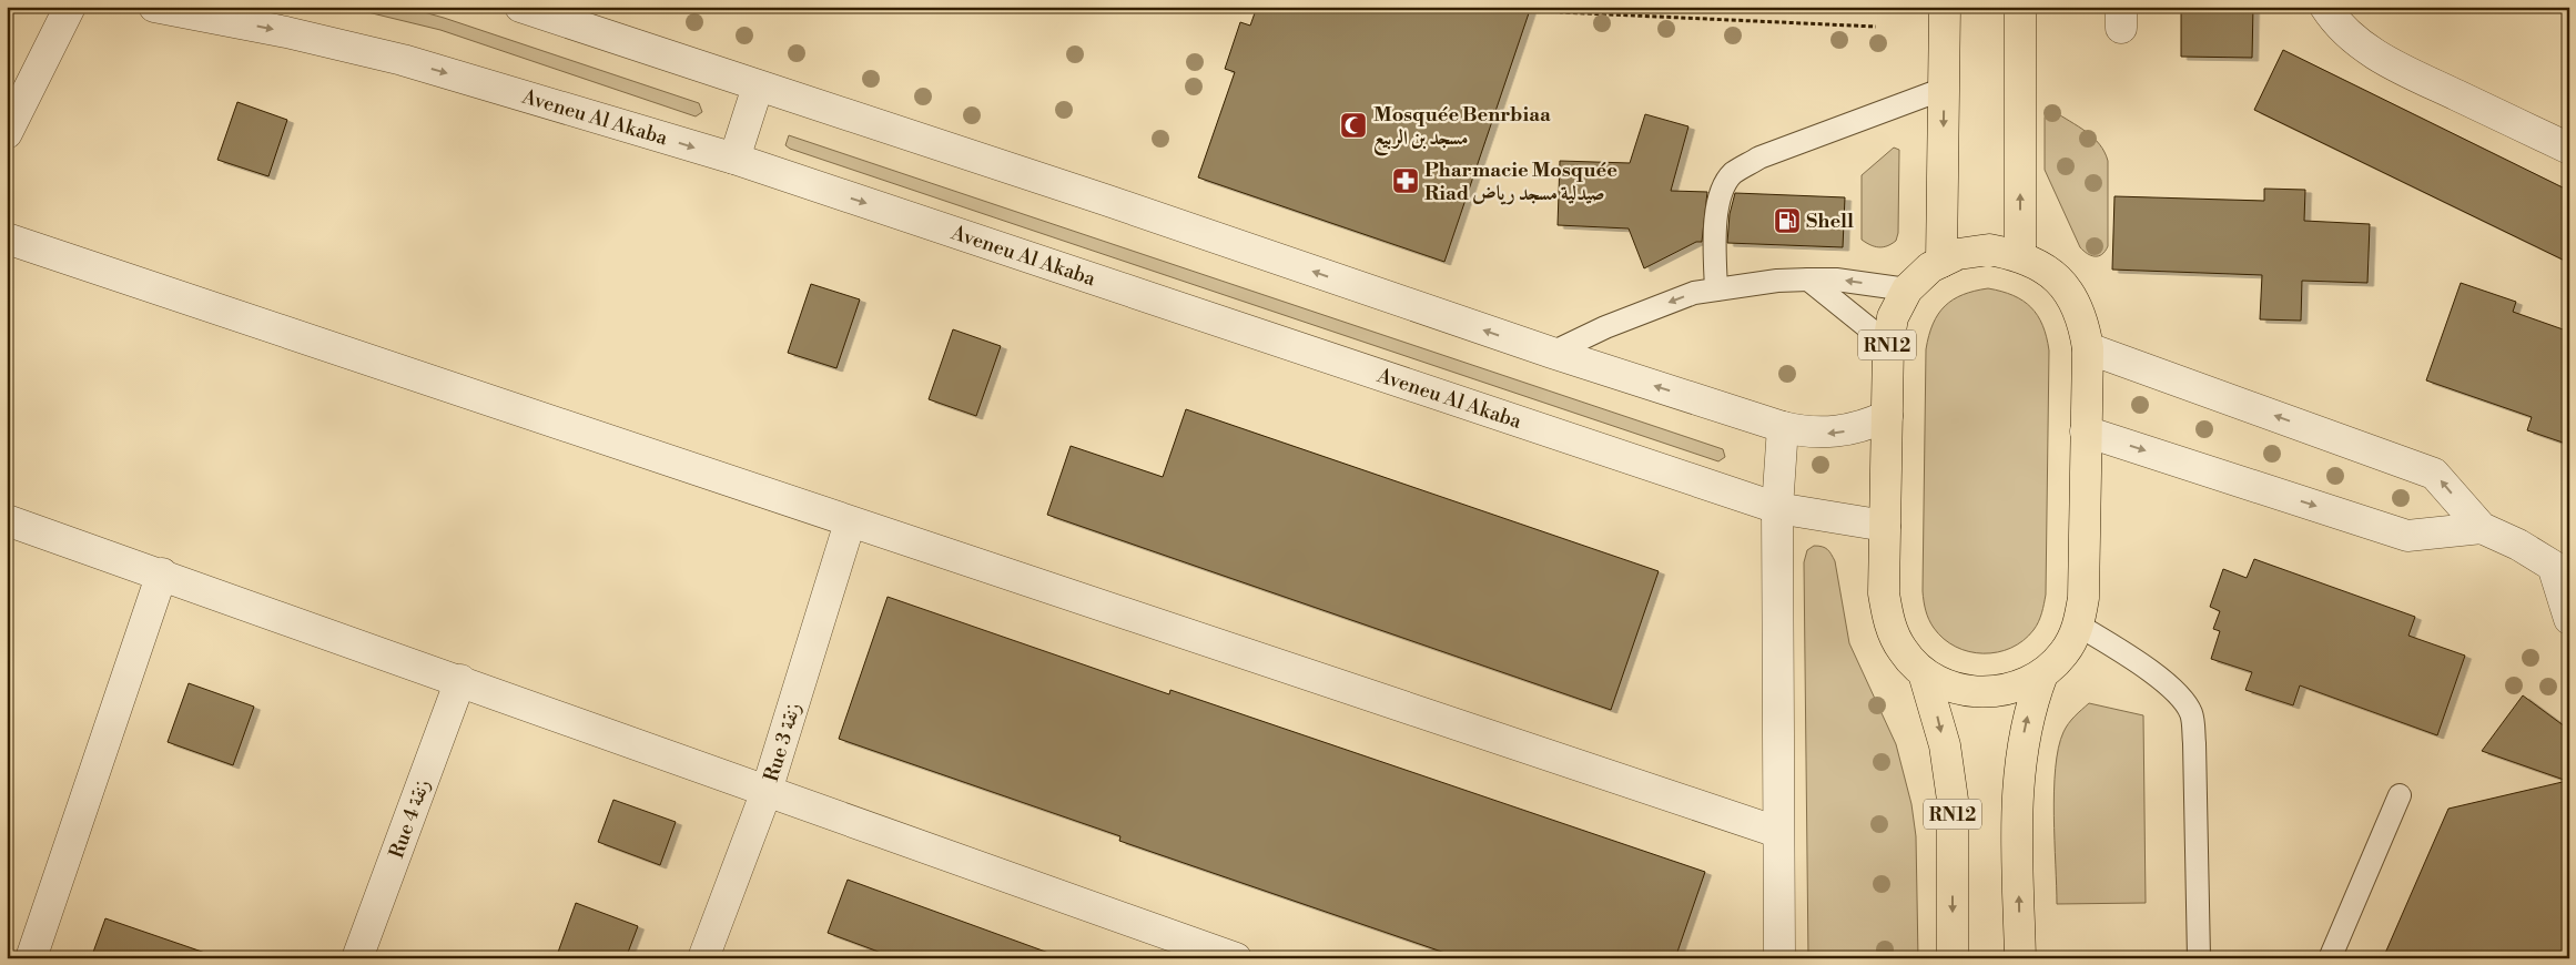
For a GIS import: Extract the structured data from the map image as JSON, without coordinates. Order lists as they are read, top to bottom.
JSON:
{
  "streets": {
    "main road": ["RN12"],
    "street": ["Aveneu Al Akaba", "Rue 3 زنقة", "Rue 4 زنقة"]
  },
  "crossings": [
    ["Aveneu Al Akaba", "RN12"]
  ],
  "places": {
    "mosque": ["Mosquée Benrbiaa مسجد بن الربيع"],
    "pharmacy": ["Pharmacie Mosquée Riad صيدلية مسجد رياض"],
    "fuel station": ["Shell"]
  }
}
